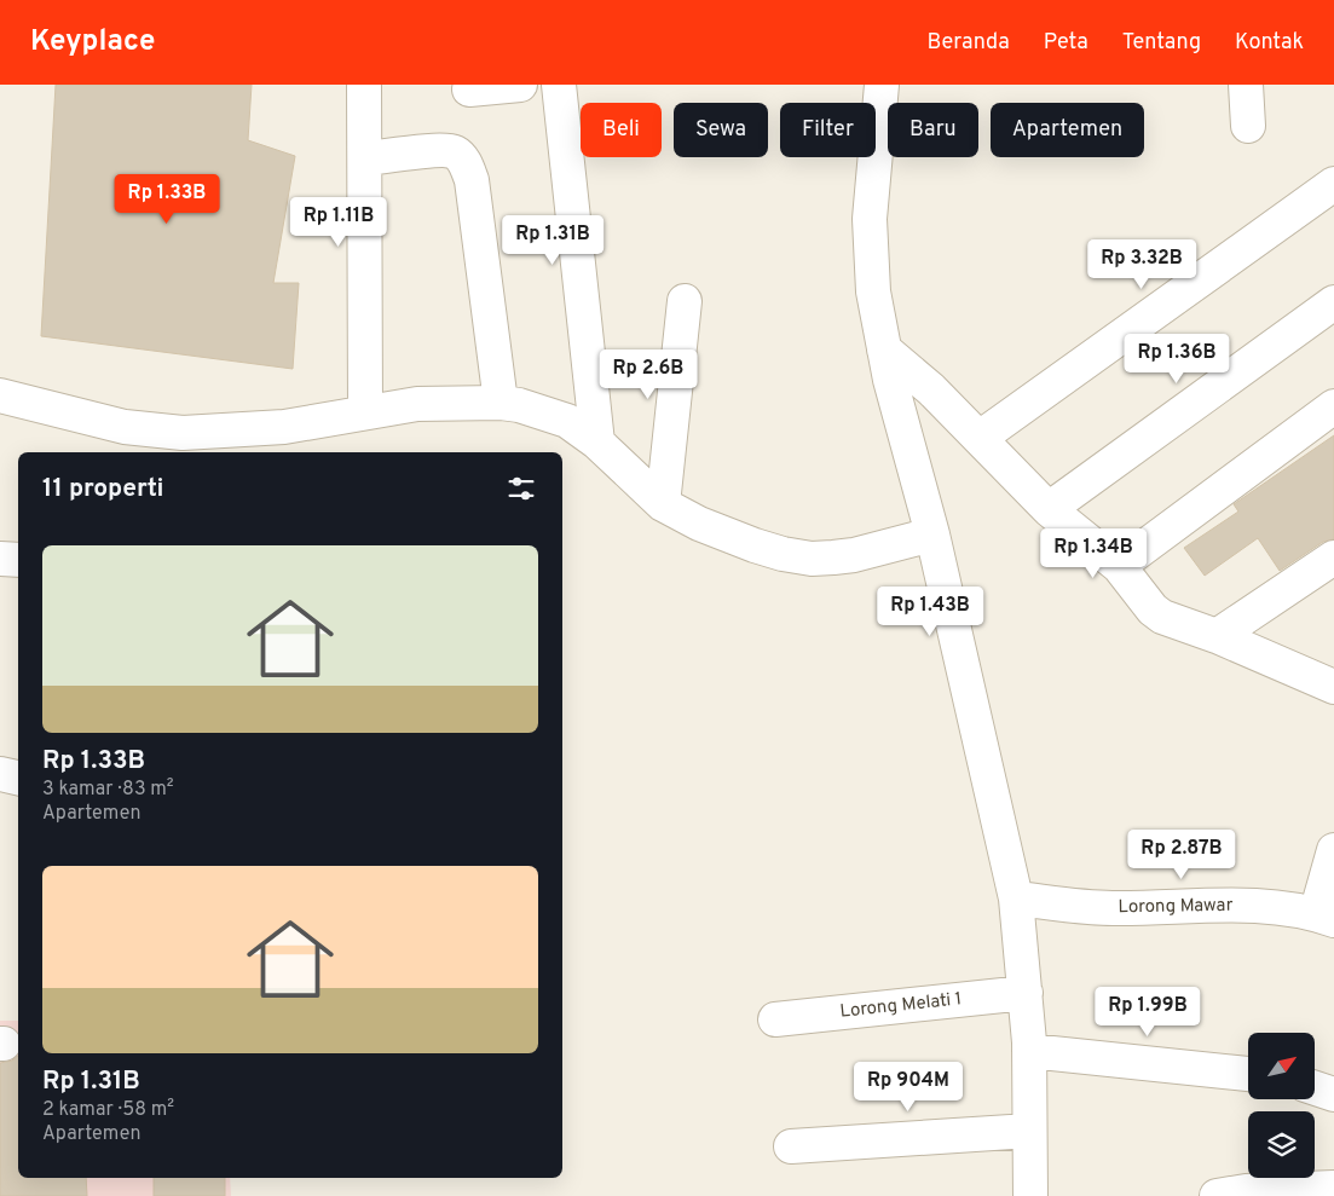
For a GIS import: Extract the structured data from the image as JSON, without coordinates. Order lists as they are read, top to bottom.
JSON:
{
  "streets": {
    "street": ["Lorong Mawar", "Lorong Melati 1"]
  },
  "north": "top right",
  "page": {
    "header": "Keyplace",
    "nav": [
      "Beranda",
      "Peta",
      "Tentang",
      "Kontak"
    ],
    "chip": [
      "Beli",
      "Sewa",
      "Filter",
      "Baru",
      "Apartemen"
    ],
    "price": [
      "Rp 1.33B",
      "Rp 1.11B",
      "Rp 1.31B",
      "Rp 3.32B",
      "Rp 1.36B",
      "Rp 2.6B",
      "Rp 1.34B",
      "Rp 1.43B",
      "Rp 2.87B",
      "Rp 1.99B",
      "Rp 904M"
    ],
    "heading": "11 properti",
    "list": [
      {
        "name": "Rp 1.33B",
        "note": "3 kamar · 83 m² · Apartemen"
      },
      {
        "name": "Rp 1.31B",
        "note": "2 kamar · 58 m² · Apartemen"
      }
    ]
  }
}
